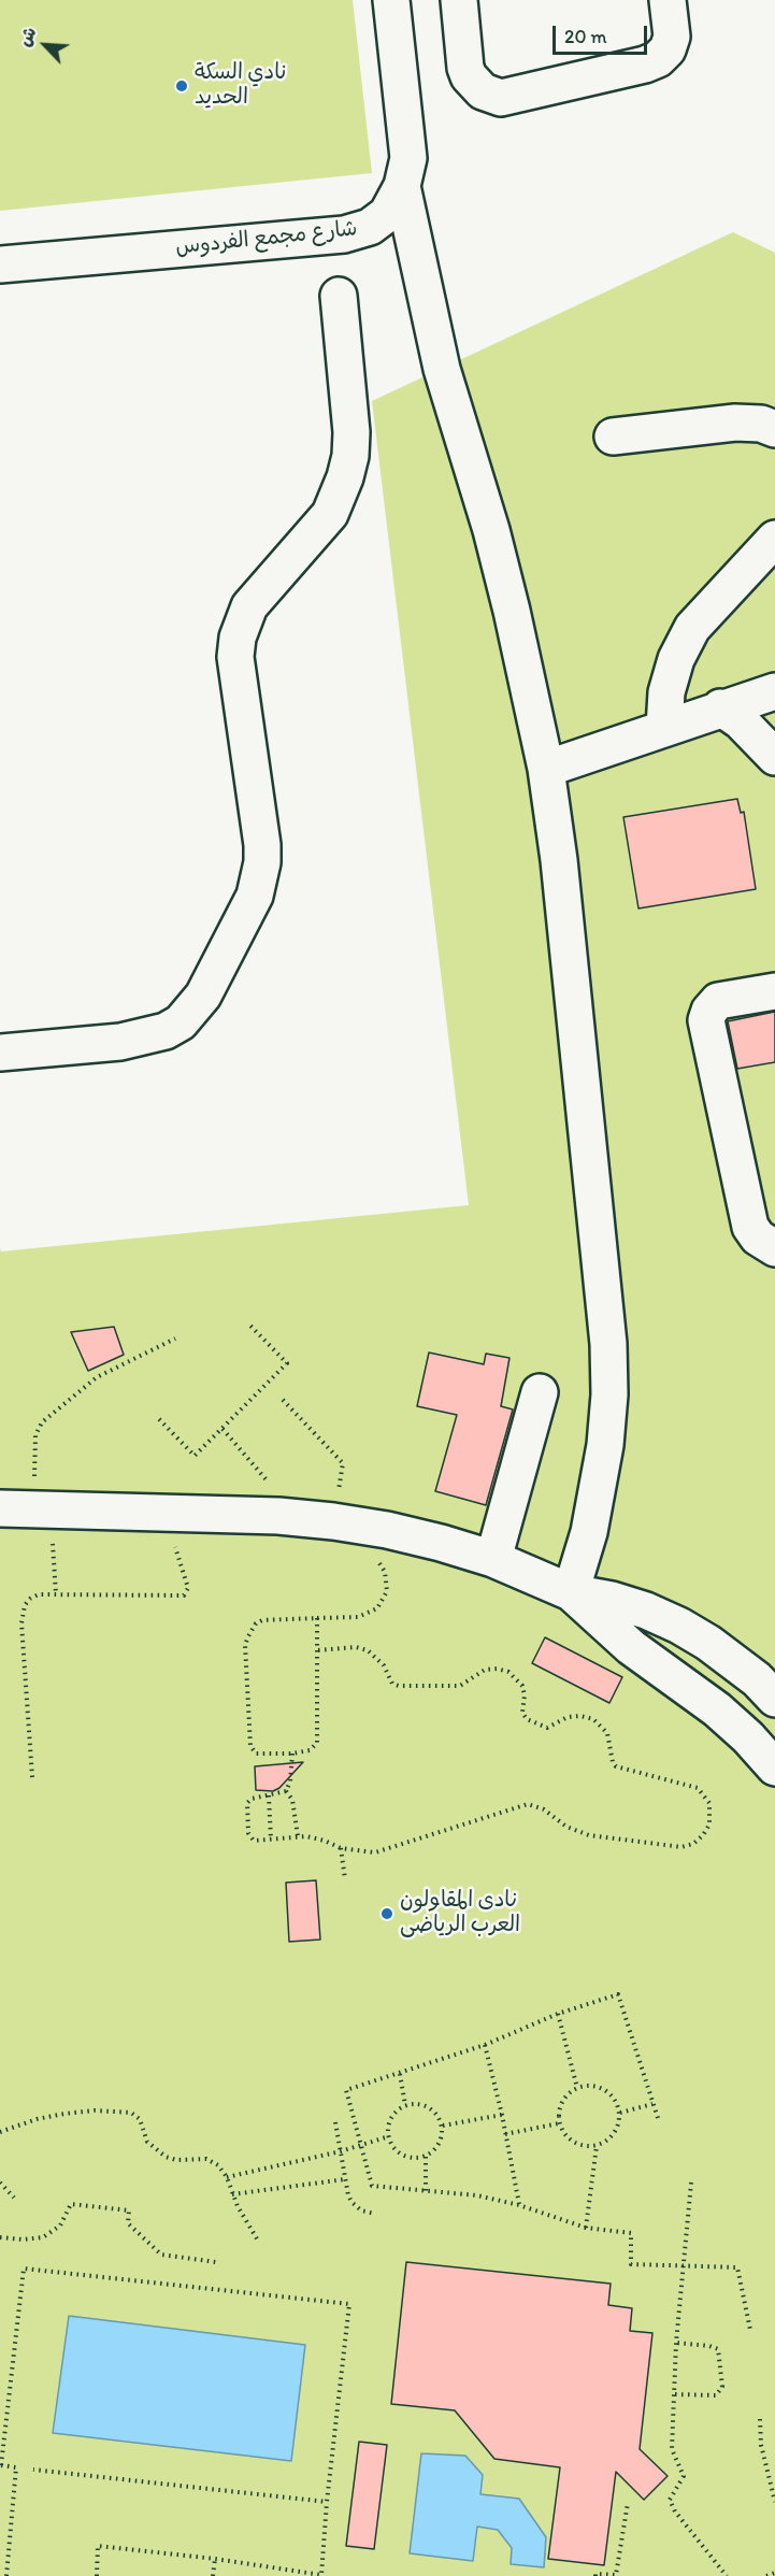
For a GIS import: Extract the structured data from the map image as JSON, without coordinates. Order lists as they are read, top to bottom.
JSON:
{
  "streets": {
    "street": ["شارع مجمع الفردوس"]
  },
  "places": ["نادي السكة الحديد", "نادى المقاولون العرب الرياضى"],
  "scale_bar": "20 m",
  "north": "top left"
}
